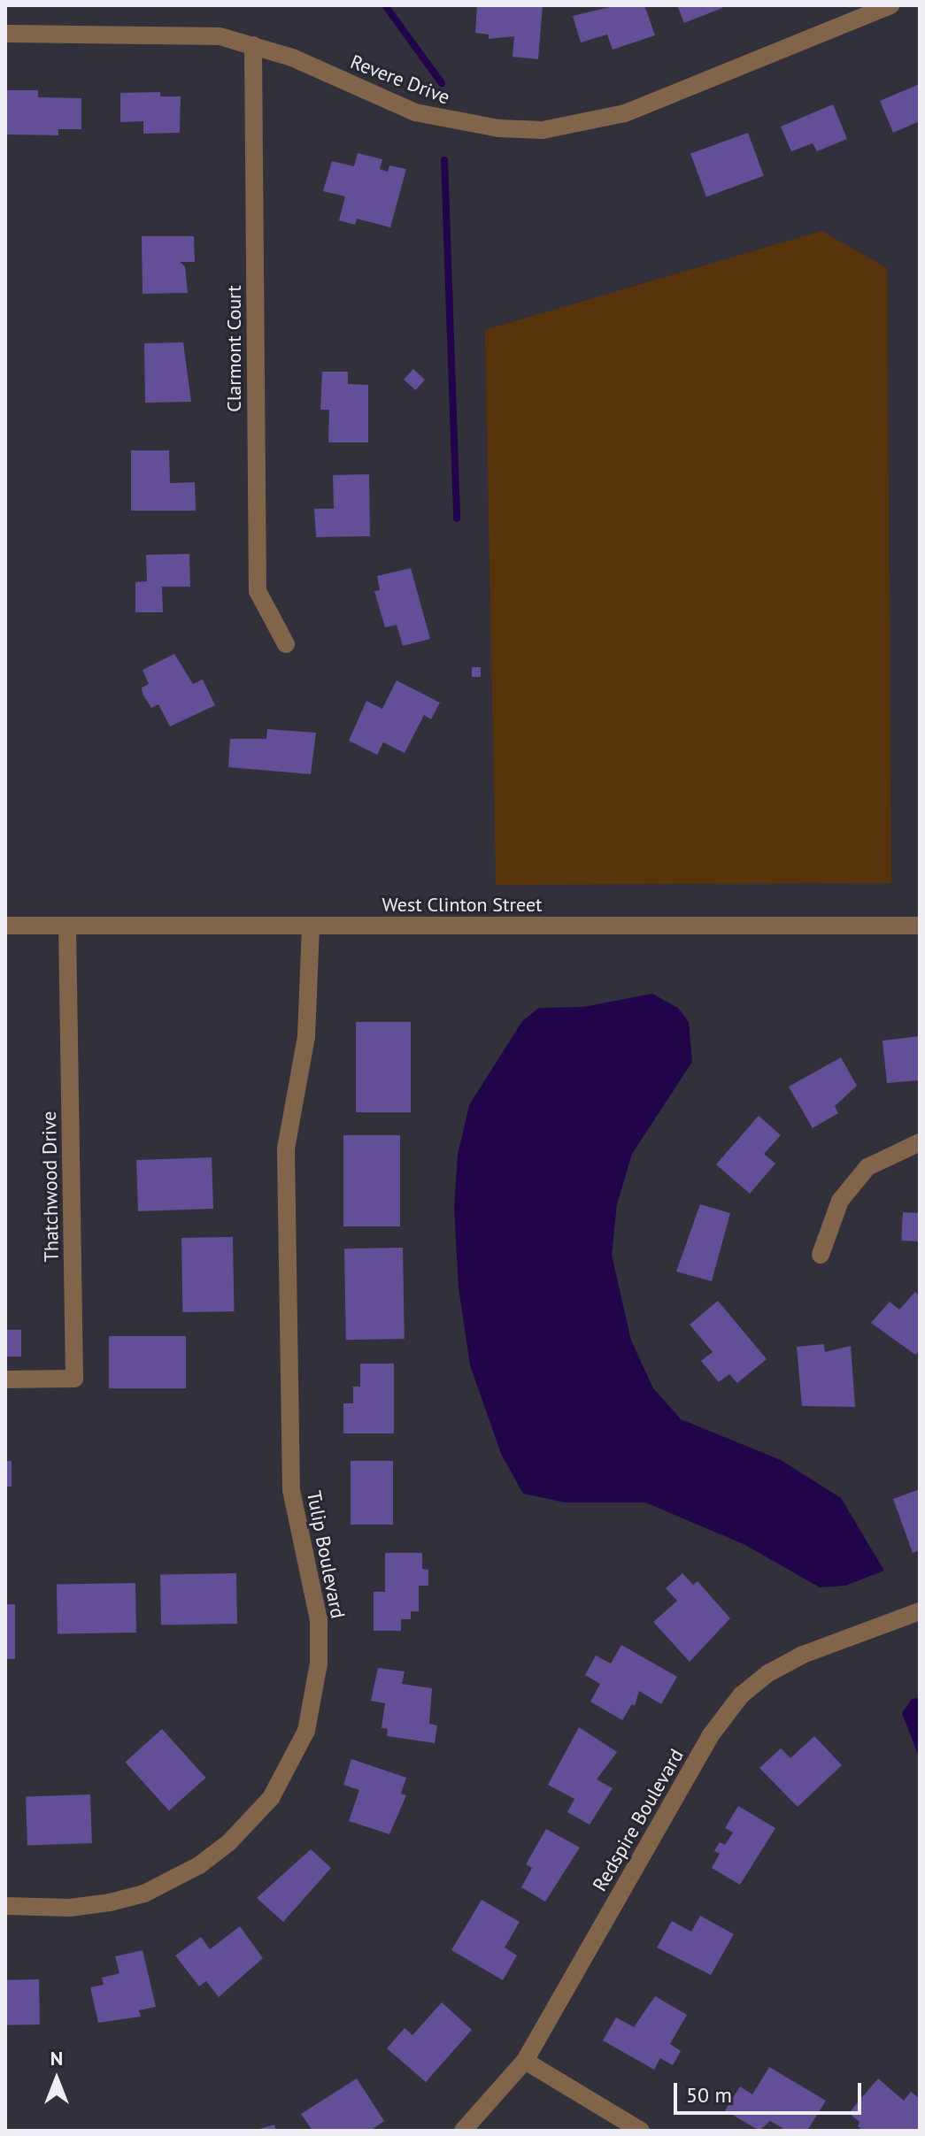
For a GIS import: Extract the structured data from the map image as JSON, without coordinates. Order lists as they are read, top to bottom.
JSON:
{
  "streets": {
    "street": [
      "Revere Drive",
      "Clarmont Court",
      "West Clinton Street",
      "Thatchwood Drive",
      "Tulip Boulevard",
      "Redspire Boulevard"
    ]
  },
  "crossings": [
    ["Revere Drive", "Clarmont Court"],
    ["West Clinton Street", "Thatchwood Drive"],
    ["West Clinton Street", "Tulip Boulevard"]
  ],
  "scale_bar": "50 m",
  "north": "top"
}
